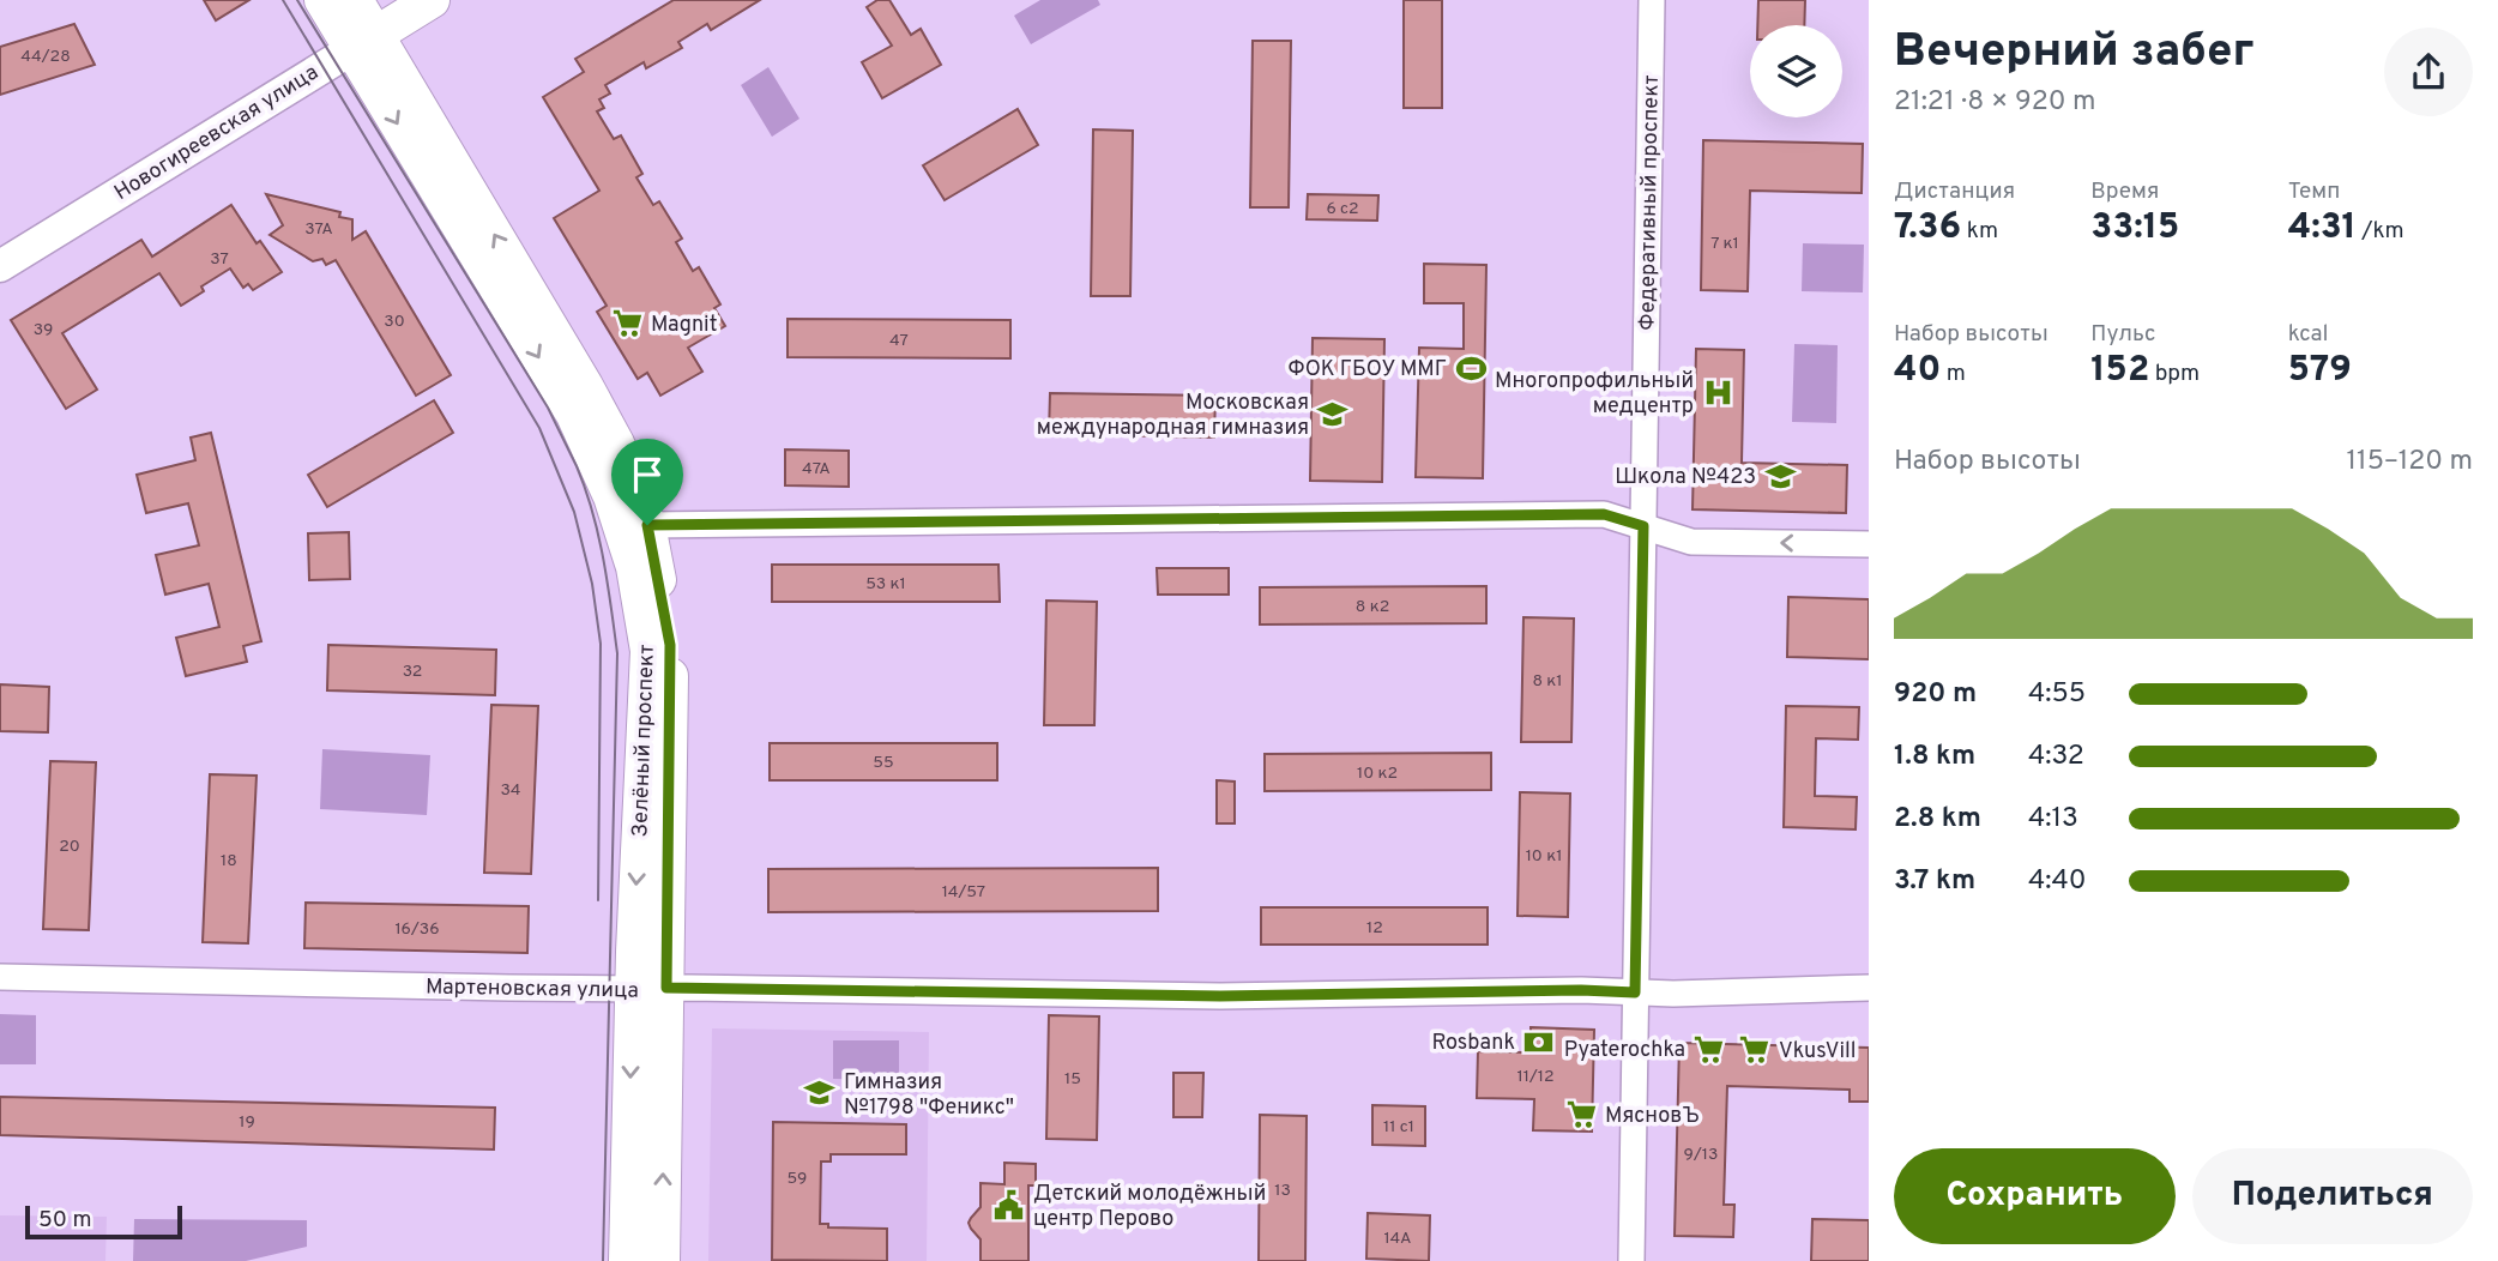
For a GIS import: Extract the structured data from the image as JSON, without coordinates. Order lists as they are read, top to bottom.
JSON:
{
  "streets": {
    "main road": ["Новогиреевская улица", "Зелёный проспект"],
    "street": ["Федеративный проспект", "Мартеновская улица"]
  },
  "crossings": [
    ["Новогиреевская улица", "Зелёный проспект"],
    ["Федеративный проспект", "Мартеновская улица"],
    ["Зелёный проспект", "Мартеновская улица"]
  ],
  "places": {
    "supermarket": [
      "Magnit",
      "Pyaterochka",
      "VkusVill",
      "МясновЪ"
    ],
    "sports": ["ФОК ГБОУ ММГ"],
    "hospital": ["Многопрофильный медцентр"],
    "school or university": ["Московская международная гимназия", "Школа №423", "Гимназия №1798 \"Феникс\""],
    "bank": ["Rosbank"],
    "public building": ["Детский молодёжный центр Перово"]
  },
  "house_numbers": [
    "44/28",
    "6 с2",
    "37А",
    "7 к1",
    "37",
    "30",
    "39",
    "47",
    "47А",
    "53 к1",
    "8 к2",
    "32",
    "8 к1",
    "55",
    "10 к2",
    "34",
    "20",
    "10 к1",
    "18",
    "14/57",
    "12",
    "16/36",
    "11/12",
    "15",
    "19",
    "11 с1",
    "9/13",
    "59",
    "13",
    "14А"
  ],
  "scale_bar": "50 m",
  "page": {
    "heading": ["Вечерний забег", "21:21 · 8 × 920 m"],
    "stats": [
      ["Дистанция", "7.36 km"],
      ["Время", "33:15"],
      ["Темп", "4:31 /km"],
      ["Набор высоты", "40 m"],
      ["Пульс", "152 bpm"],
      ["kcal", "579"]
    ],
    "chart": ["Набор высоты", "115–120 m"],
    "list": [
      {
        "name": "920 m",
        "note": "4:55"
      },
      {
        "name": "1.8 km",
        "note": "4:32"
      },
      {
        "name": "2.8 km",
        "note": "4:13"
      },
      {
        "name": "3.7 km",
        "note": "4:40"
      }
    ],
    "buttons": ["Сохранить", "Поделиться"],
    "scale": "50 m"
  }
}
